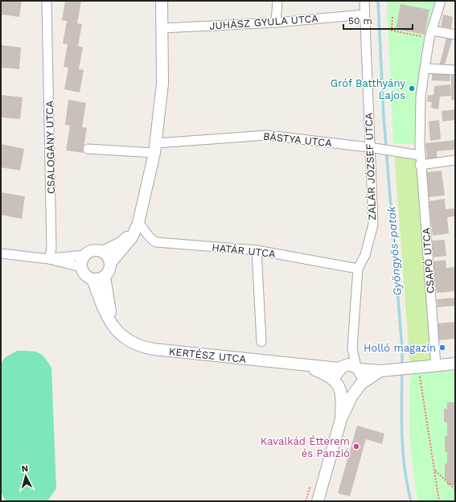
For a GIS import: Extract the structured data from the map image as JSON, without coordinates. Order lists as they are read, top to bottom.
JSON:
{
  "streets": {
    "street": [
      "JUHÁSZ GYULA UTCA",
      "BÁSTYA UTCA",
      "CSALOGÁNY UTCA",
      "ZALÁR JÓZSEF UTCA",
      "HATÁR UTCA",
      "CSAPÓ UTCA",
      "KERTÉSZ UTCA"
    ]
  },
  "crossings": [
    ["JUHÁSZ GYULA UTCA", "ZALÁR JÓZSEF UTCA"],
    ["BÁSTYA UTCA", "ZALÁR JÓZSEF UTCA"],
    ["BÁSTYA UTCA", "CSAPÓ UTCA"],
    ["ZALÁR JÓZSEF UTCA", "HATÁR UTCA"]
  ],
  "water": ["Gyöngyös-patak"],
  "places": ["Gróf Batthyány Lajos", "Holló magazin", "Kavalkád Étterem és Panzió"],
  "scale_bar": "50 m",
  "north": "top"
}
